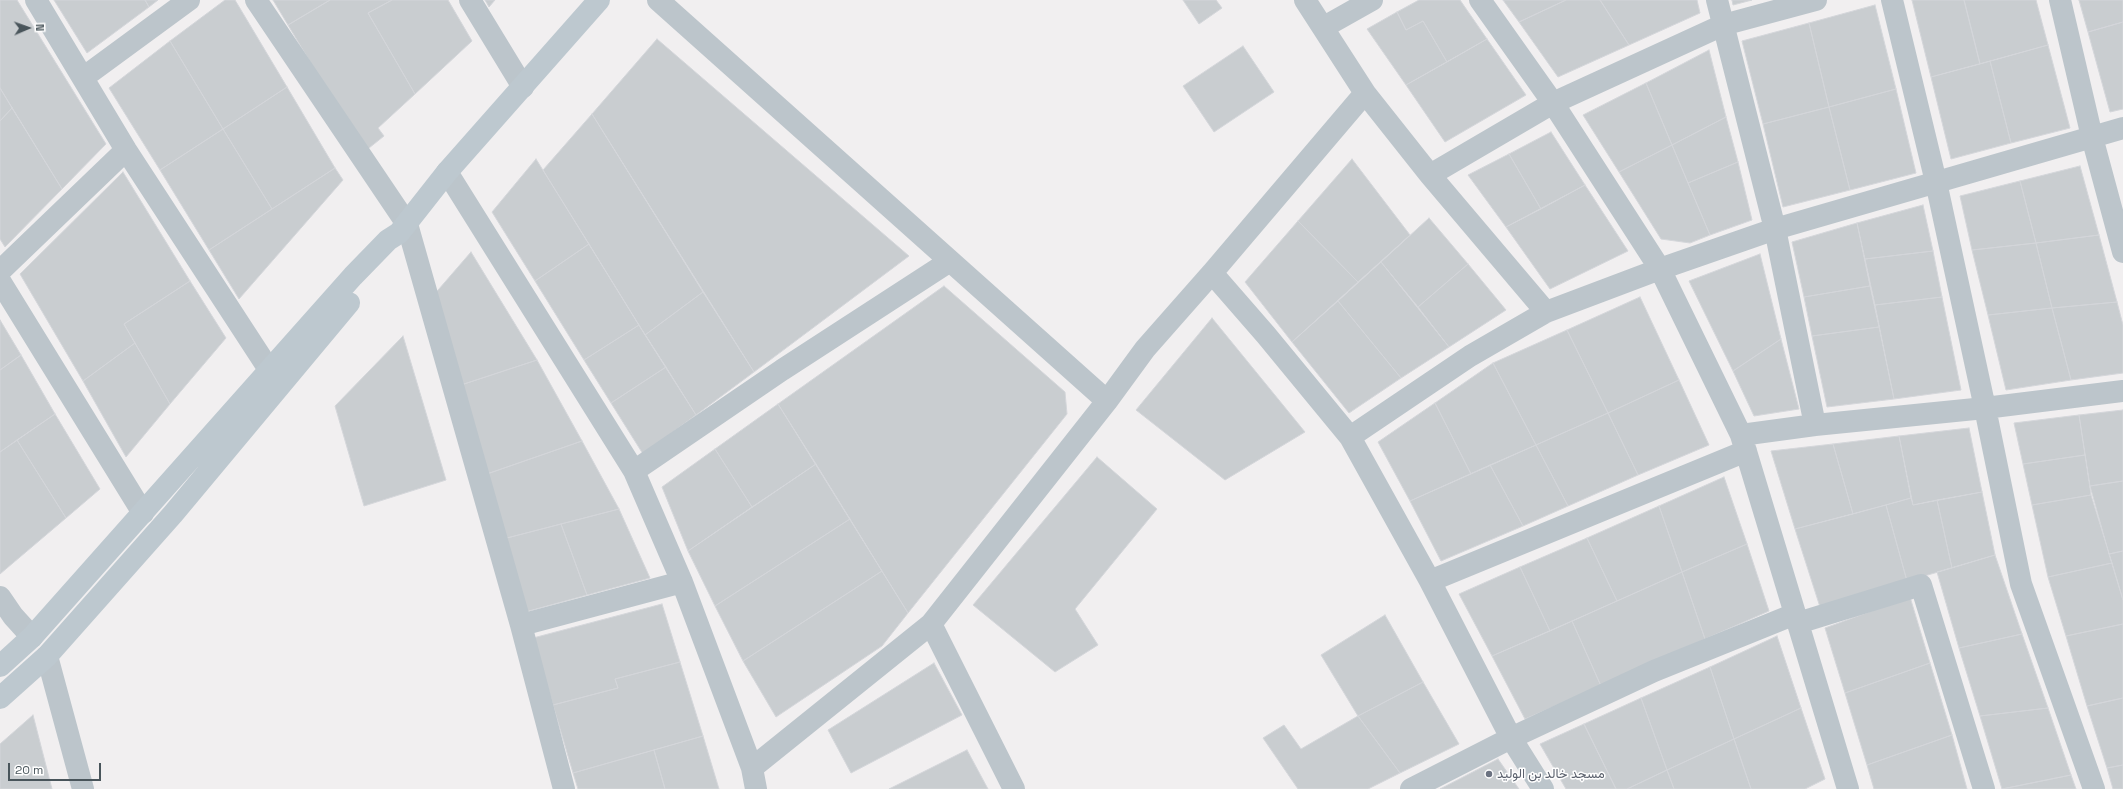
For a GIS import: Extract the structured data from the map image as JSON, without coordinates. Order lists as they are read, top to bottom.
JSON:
{
  "places": ["مسجد خالد بن الوليد"],
  "scale_bar": "20 m",
  "north": "right"
}
